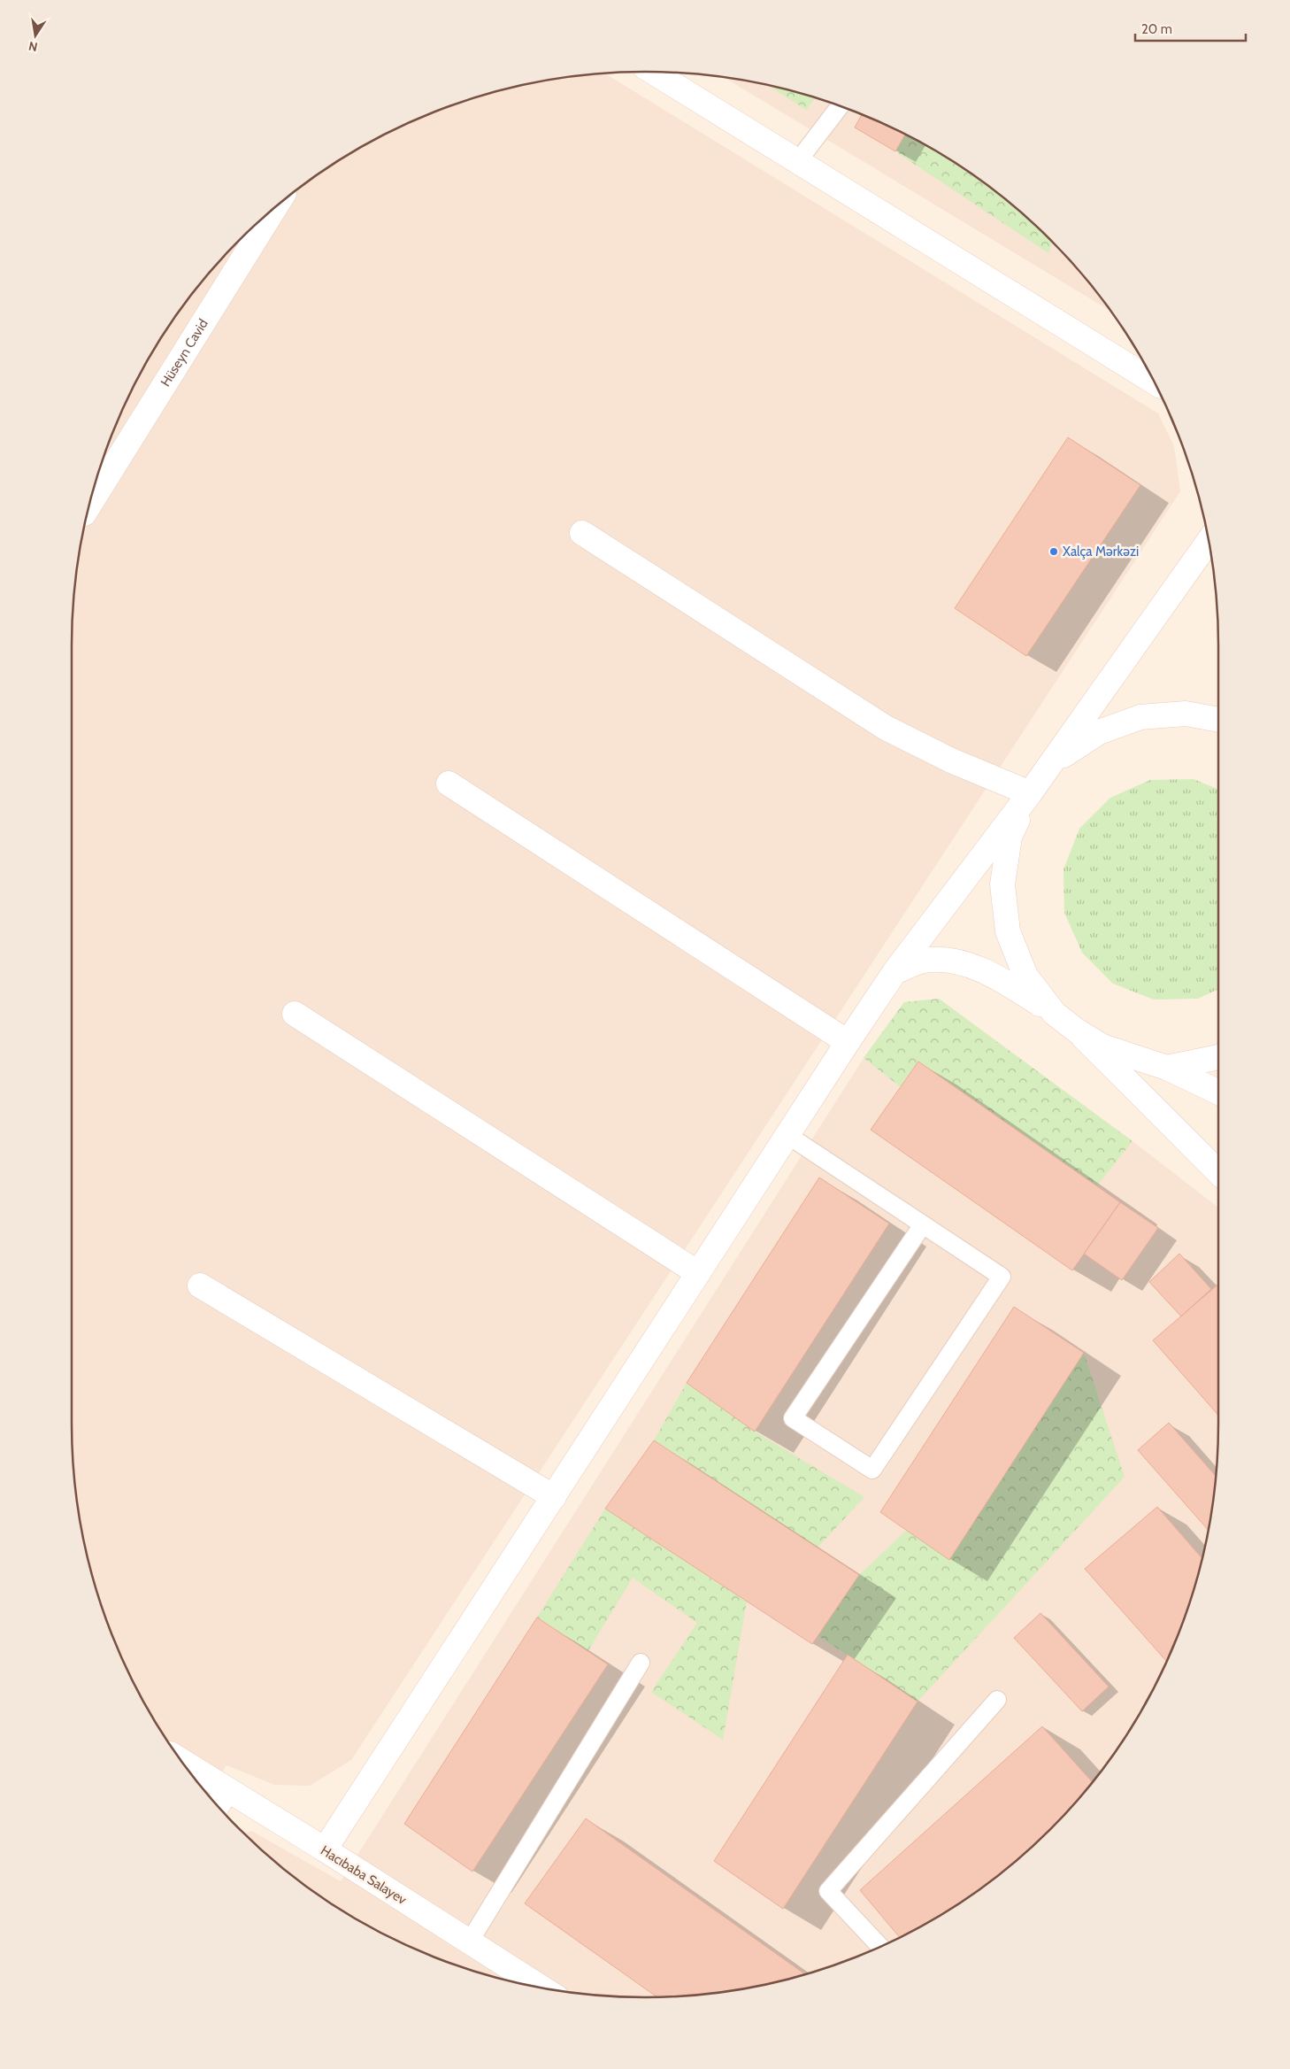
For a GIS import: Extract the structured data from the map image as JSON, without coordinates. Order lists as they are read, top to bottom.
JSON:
{
  "streets": {
    "street": ["Hüseyn Cavid", "Hacıbaba Salayev"]
  },
  "places": ["Xalça Mərkəzi"],
  "scale_bar": "20 m",
  "north": "bottom"
}
